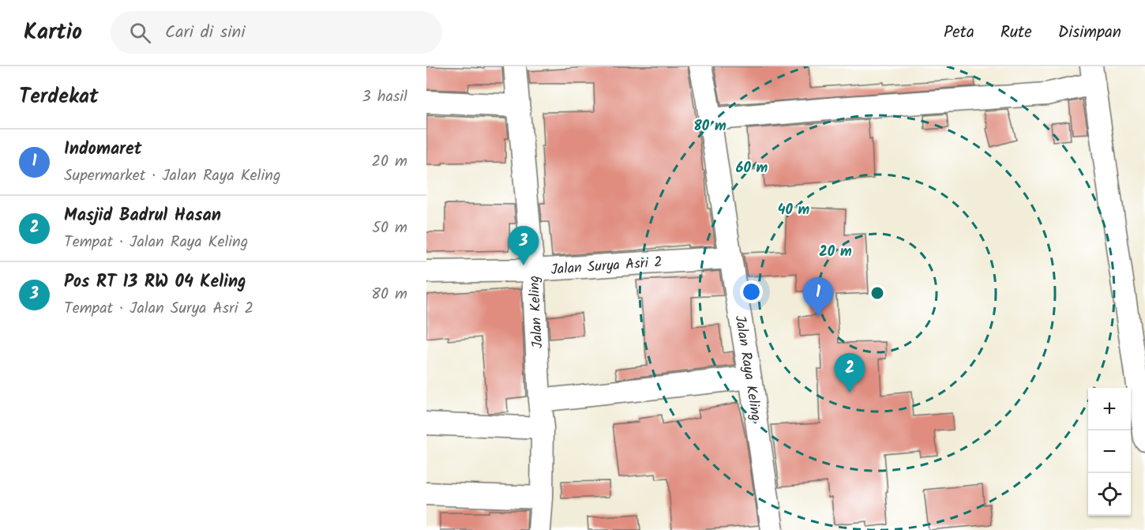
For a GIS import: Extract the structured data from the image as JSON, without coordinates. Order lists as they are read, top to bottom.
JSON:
{
  "streets": {
    "street": ["Jalan Surya Asri 2", "Jalan Keling", "Jalan Raya Keling"]
  },
  "crossings": [
    ["Jalan Surya Asri 2", "Jalan Keling"],
    ["Jalan Surya Asri 2", "Jalan Raya Keling"]
  ],
  "page": {
    "header": "Kartio",
    "search": "Cari di sini",
    "nav": ["Peta", "Rute", "Disimpan"],
    "heading": ["Terdekat", "3 hasil"],
    "list": [
      {
        "mark": "1",
        "name": "Indomaret",
        "note": "Supermarket · Jalan Raya Keling",
        "value": "20 m"
      },
      {
        "mark": "2",
        "name": "Masjid Badrul Hasan",
        "note": "Tempat · Jalan Raya Keling",
        "value": "50 m"
      },
      {
        "mark": "3",
        "name": "Pos RT 13 RW 04 Keling",
        "note": "Tempat · Jalan Surya Asri 2",
        "value": "80 m"
      }
    ],
    "pins": ["3", "1", "2"],
    "map_buttons": ["+", "−"]
  },
  "rings": [
    "80 m",
    "60 m",
    "40 m",
    "20 m"
  ]
}
